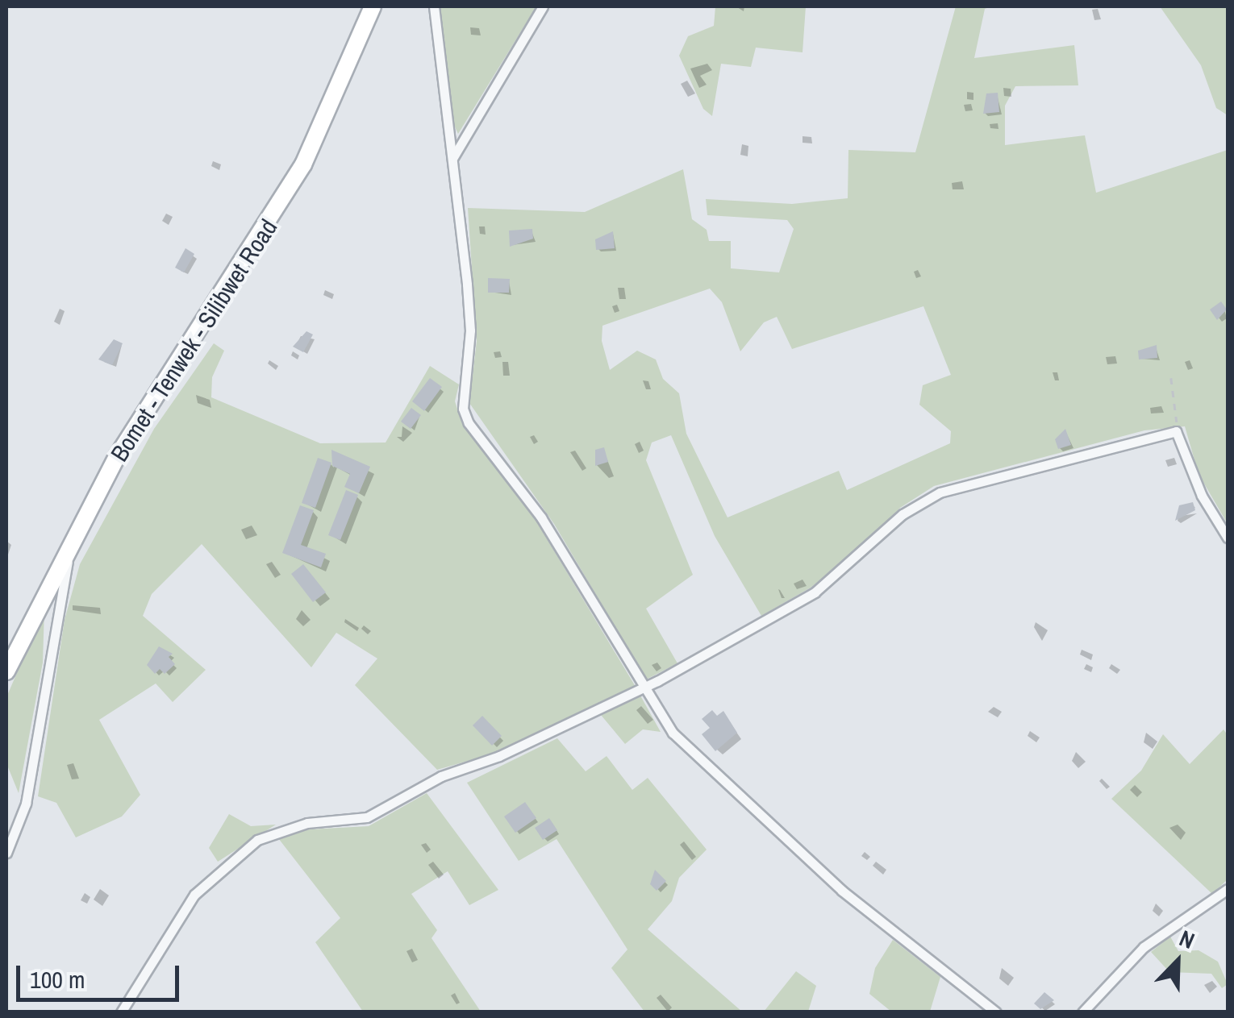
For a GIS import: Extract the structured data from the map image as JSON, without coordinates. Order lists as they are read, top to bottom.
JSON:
{
  "streets": {
    "main road": ["Bomet - Tenwek - Silibwet Road"]
  },
  "scale_bar": "100 m",
  "north": "top right"
}
